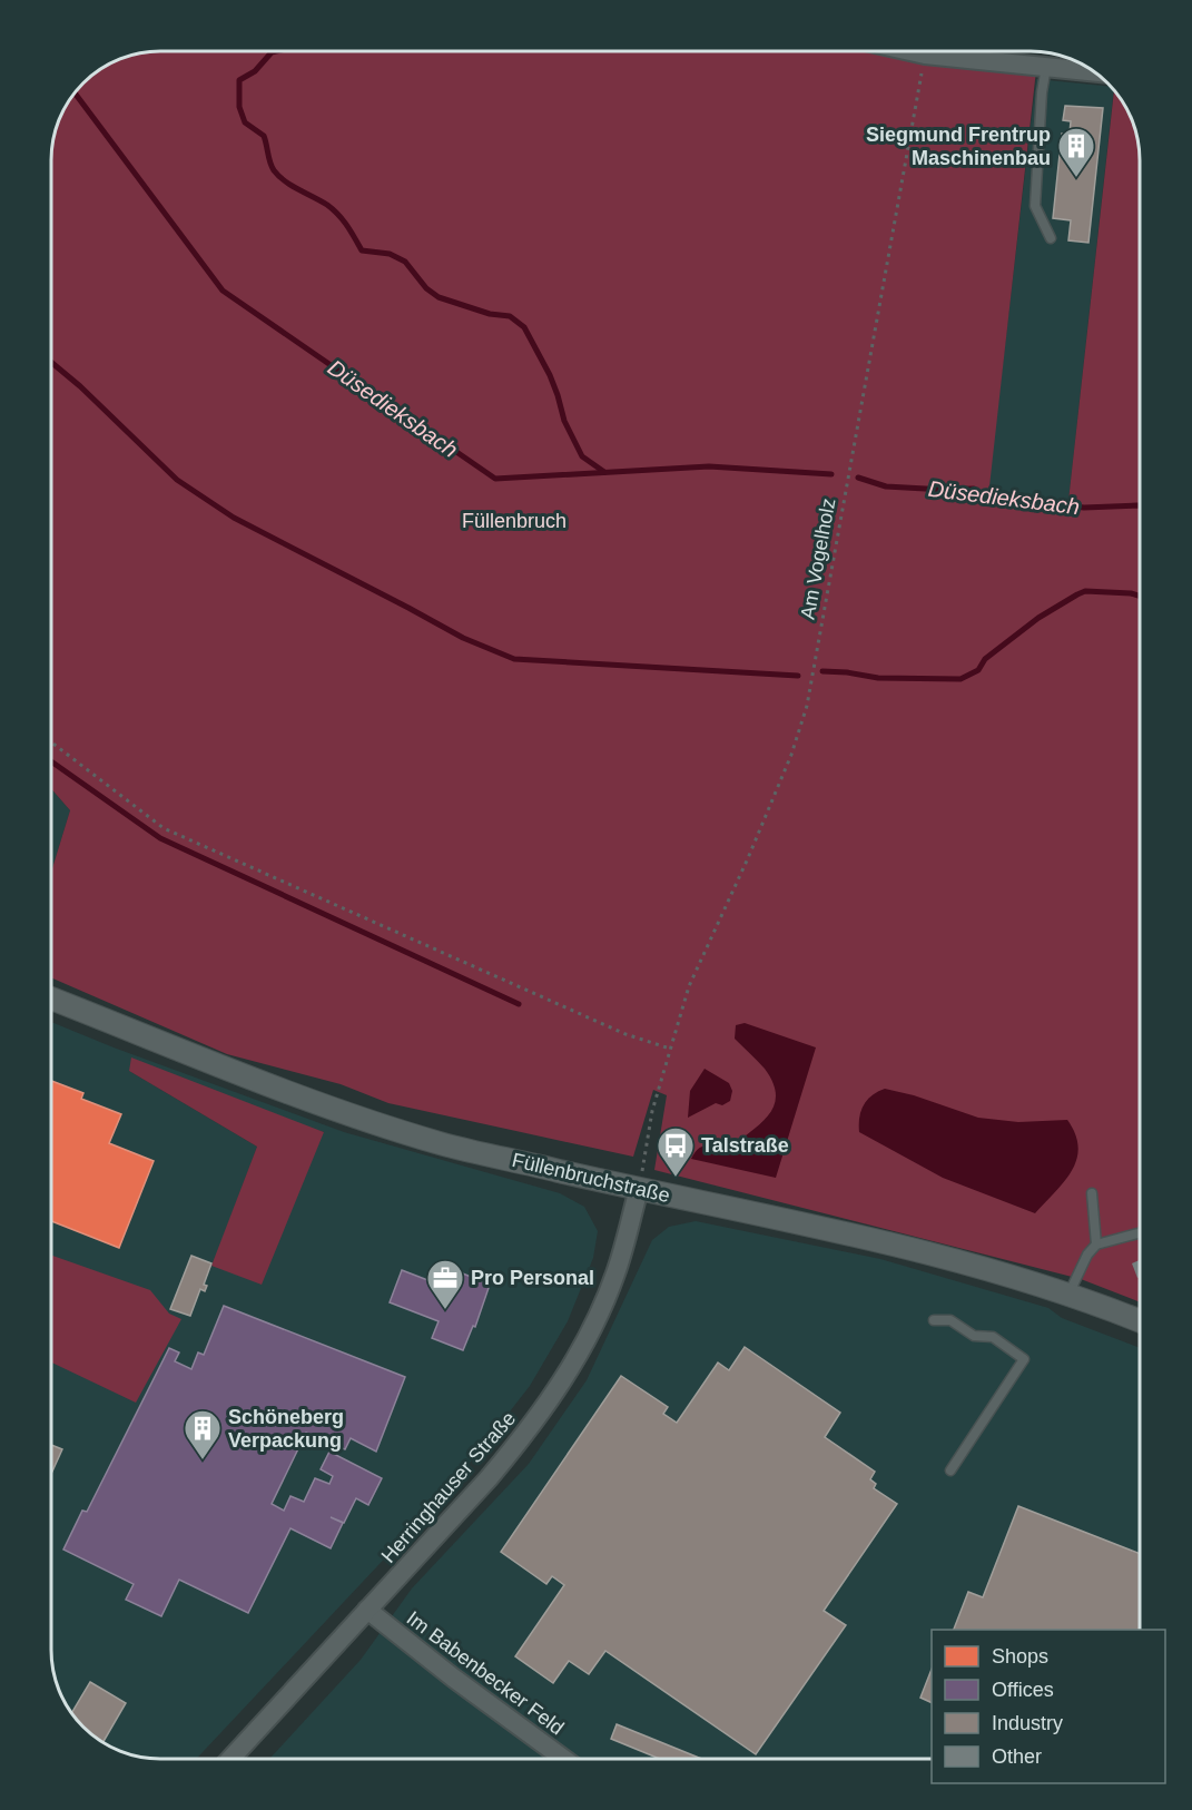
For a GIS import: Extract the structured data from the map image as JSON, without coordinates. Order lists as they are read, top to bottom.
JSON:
{
  "streets": {
    "street": ["Füllenbruchstraße", "Herringhauser Straße", "Im Babenbecker Feld"],
    "path": ["Am Vogelholz"]
  },
  "crossings": [
    ["Am Vogelholz", "Füllenbruchstraße"],
    ["Am Vogelholz", "Herringhauser Straße"],
    ["Füllenbruchstraße", "Herringhauser Straße"],
    ["Herringhauser Straße", "Im Babenbecker Feld"]
  ],
  "water": ["Düsedieksbach"],
  "parks": ["Füllenbruch"],
  "places": {
    "building": ["Siegmund Frentrup Maschinenbau", "Schöneberg Verpackung"],
    "bus stop": ["Talstraße"],
    "office": ["Pro Personal"]
  },
  "legend": [
    "Shops",
    "Offices",
    "Industry",
    "Other"
  ]
}
